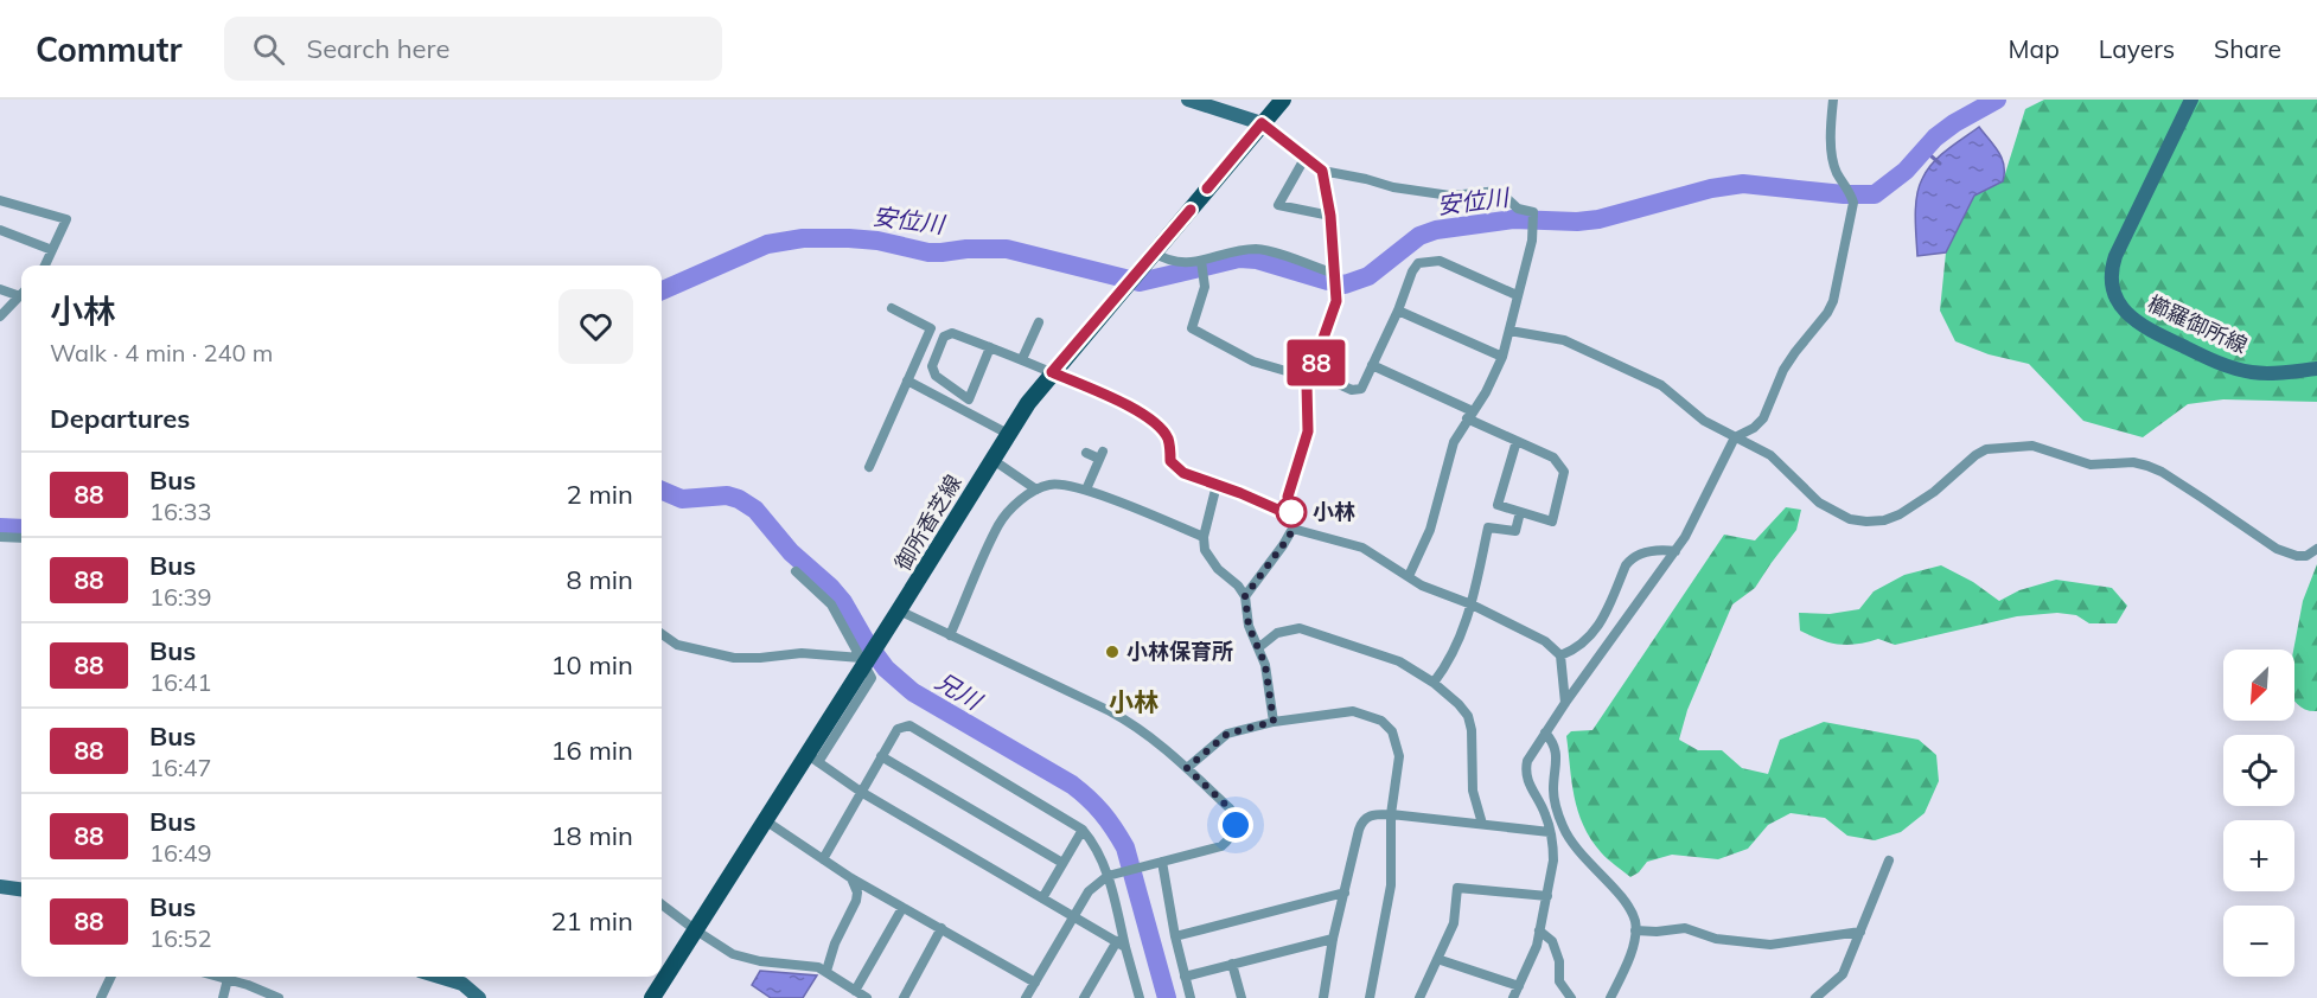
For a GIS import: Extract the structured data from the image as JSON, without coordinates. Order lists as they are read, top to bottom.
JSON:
{
  "streets": {
    "main road": ["櫛羅御所線", "御所香芝線"]
  },
  "districts": ["小林"],
  "water": ["安位川", "兄川"],
  "places": ["小林", "小林保育所"],
  "lines": ["bus line 88"],
  "north": "bottom left",
  "page": {
    "header": "Commutr",
    "search": "Search here",
    "nav": ["Map", "Layers", "Share"],
    "on_map": "88",
    "heading": [
      ["小林", "Walk · 4 min · 240 m"],
      "Departures"
    ],
    "list": [
      {
        "mark": "88",
        "name": "Bus",
        "note": "16:33",
        "value": "2 min"
      },
      {
        "mark": "88",
        "name": "Bus",
        "note": "16:39",
        "value": "8 min"
      },
      {
        "mark": "88",
        "name": "Bus",
        "note": "16:41",
        "value": "10 min"
      },
      {
        "mark": "88",
        "name": "Bus",
        "note": "16:47",
        "value": "16 min"
      },
      {
        "mark": "88",
        "name": "Bus",
        "note": "16:49",
        "value": "18 min"
      },
      {
        "mark": "88",
        "name": "Bus",
        "note": "16:52",
        "value": "21 min"
      }
    ],
    "map_buttons": ["+", "−"]
  }
}
